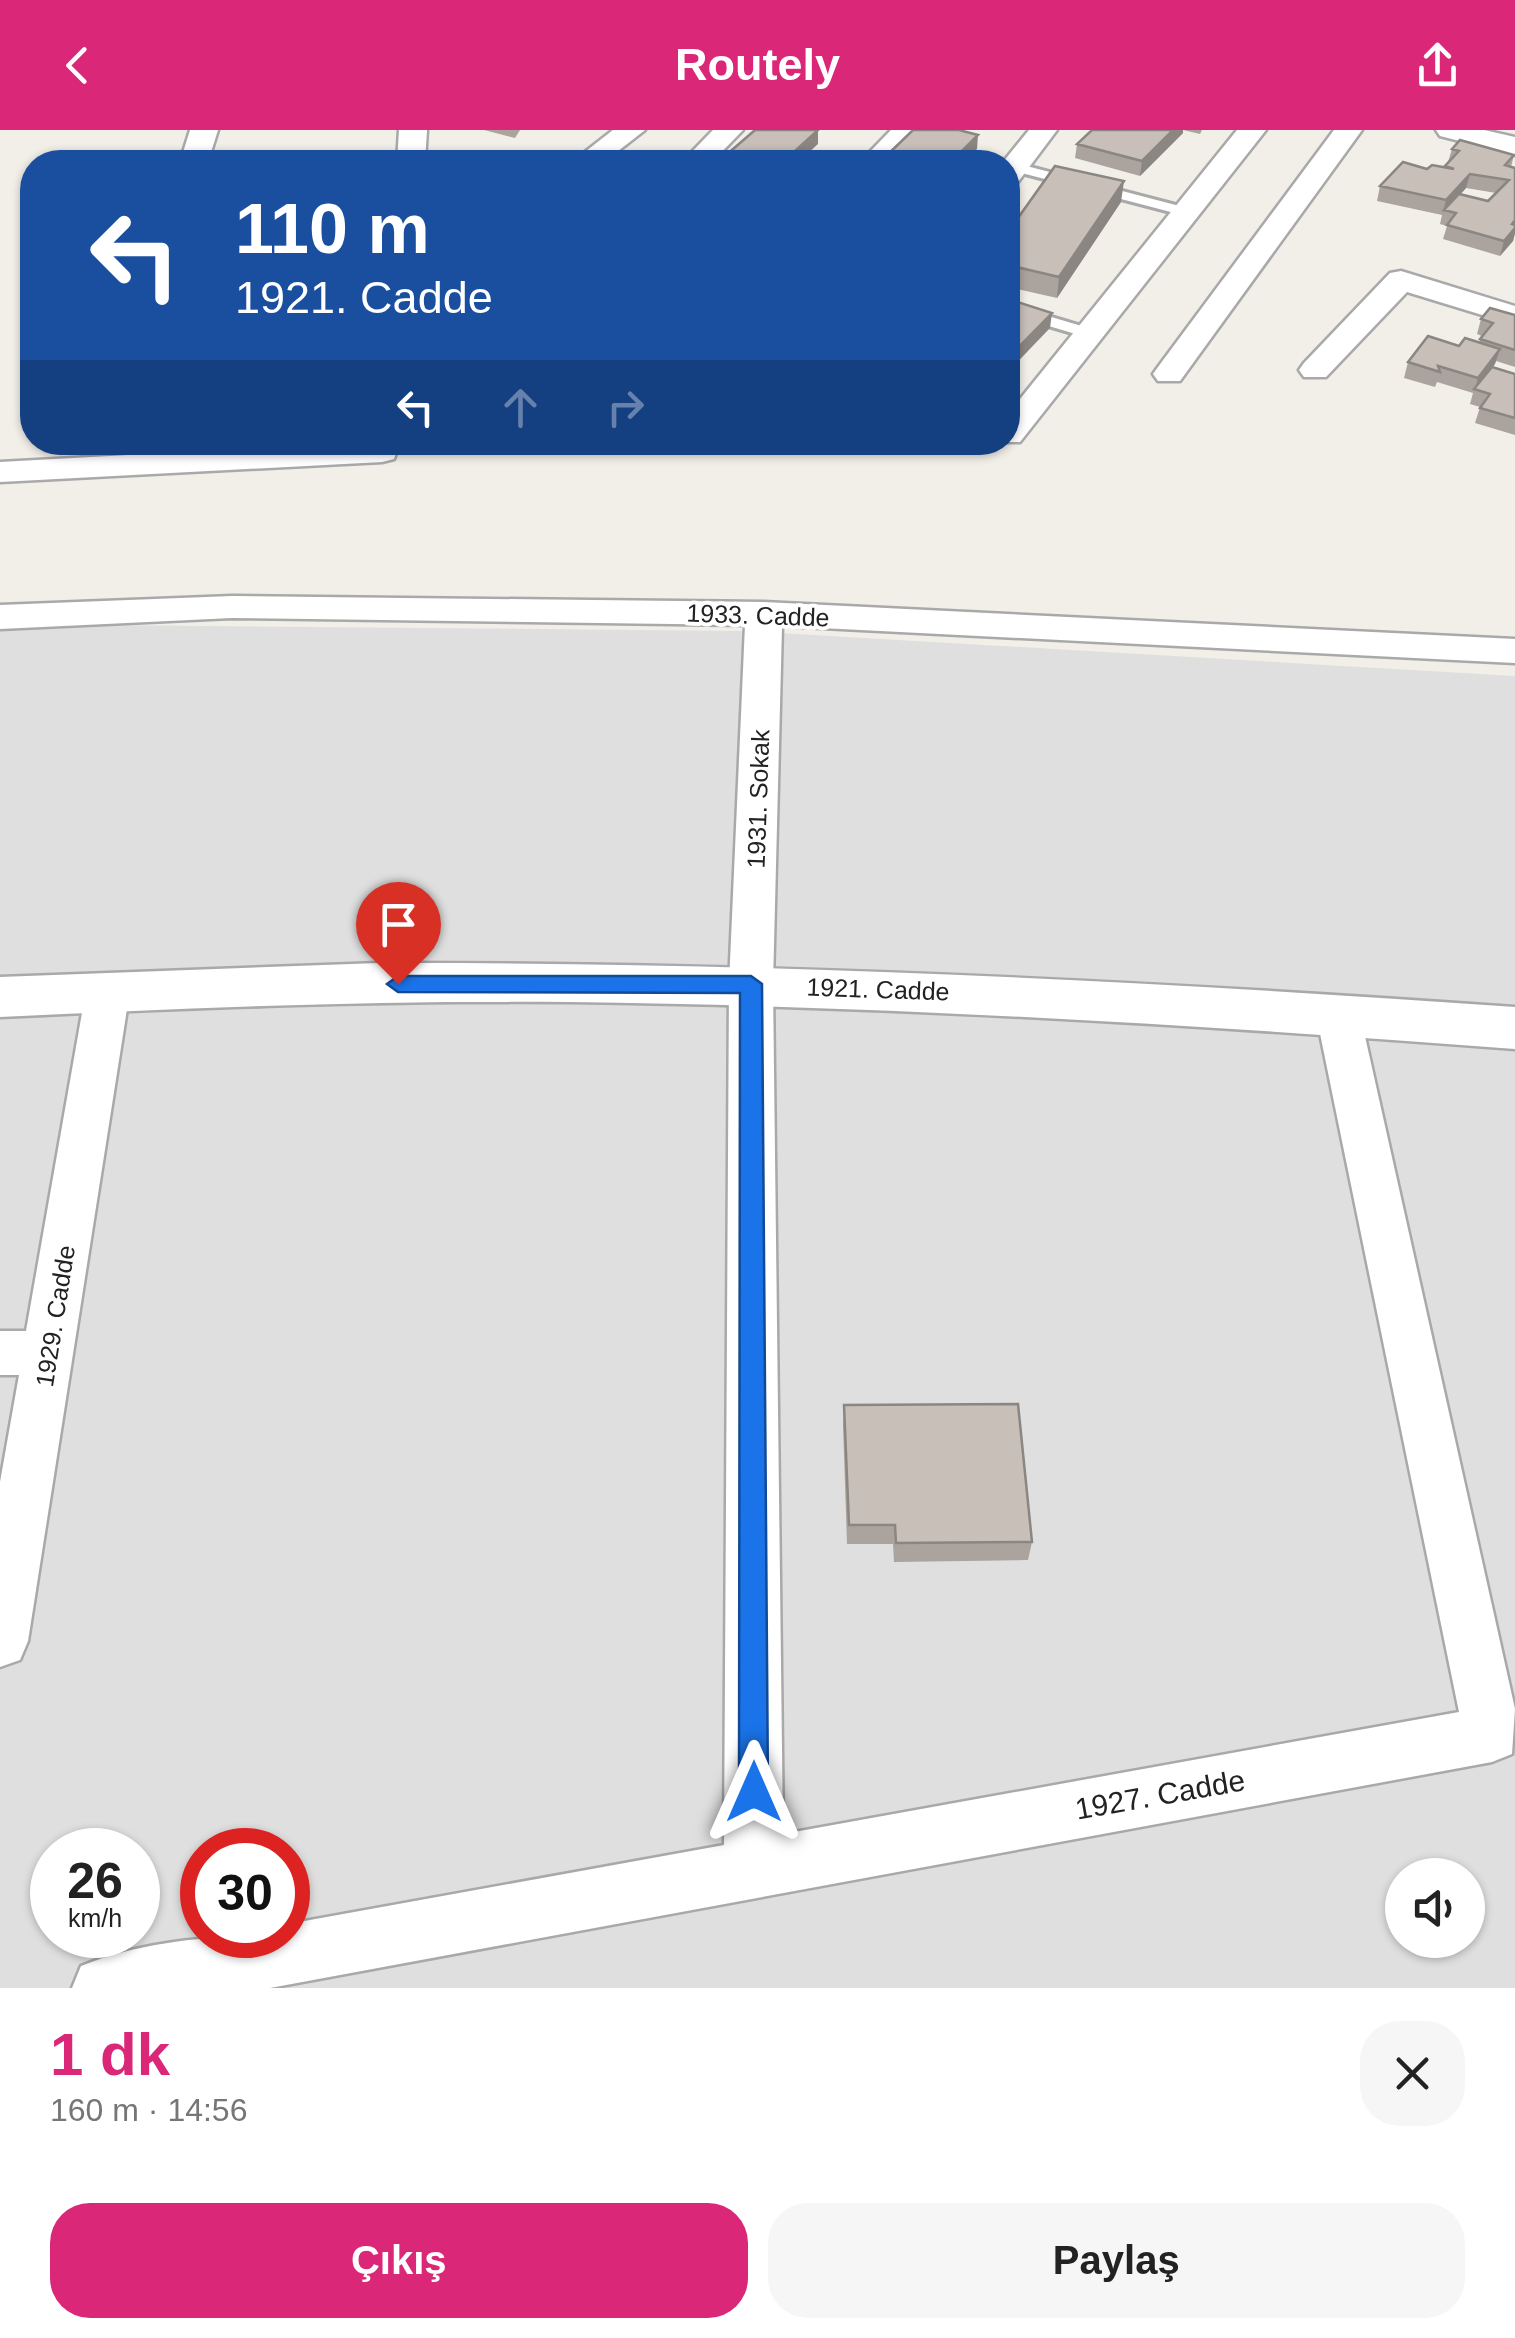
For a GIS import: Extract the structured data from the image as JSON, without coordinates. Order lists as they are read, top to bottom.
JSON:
{
  "streets": {
    "street": [
      "1933. Cadde",
      "1931. Sokak",
      "1921. Cadde",
      "1929. Cadde",
      "1927. Cadde"
    ]
  },
  "crossings": [
    ["1933. Cadde", "1931. Sokak"],
    ["1931. Sokak", "1921. Cadde"],
    ["1931. Sokak", "1927. Cadde"],
    ["1921. Cadde", "1929. Cadde"],
    ["1921. Cadde", "1927. Cadde"]
  ],
  "page": {
    "header": "Routely",
    "turn": ["110 m", "1921. Cadde"],
    "speed": "26 km/h",
    "limit": "30",
    "heading": ["1 dk", "160 m · 14:56"],
    "buttons": ["Çıkış", "Paylaş"]
  }
}
